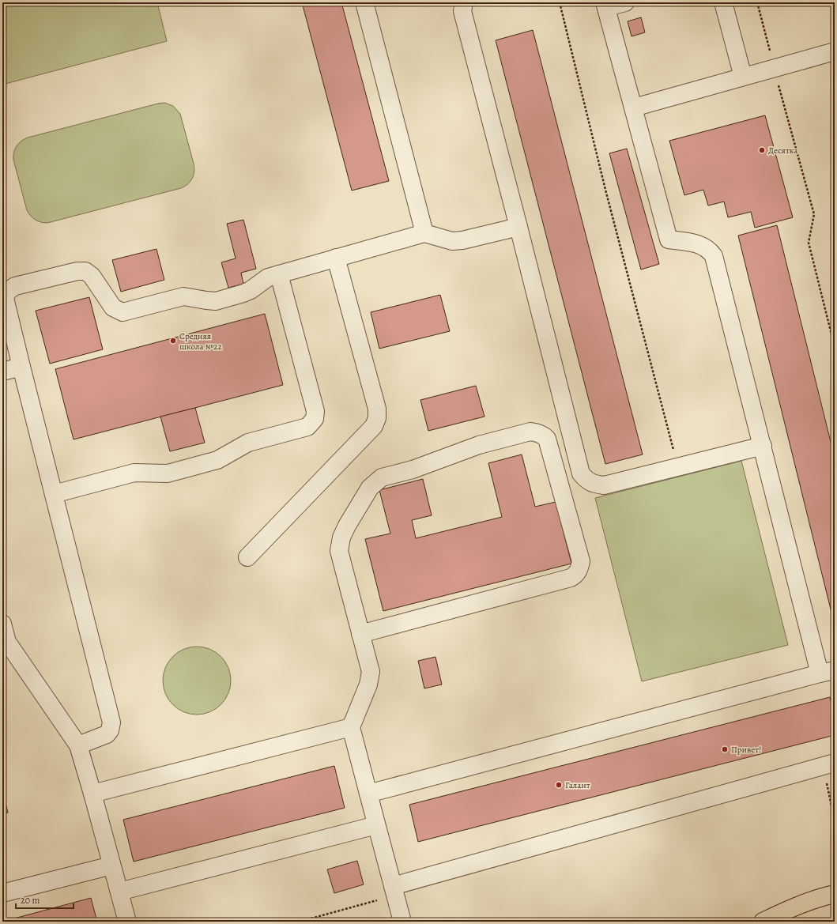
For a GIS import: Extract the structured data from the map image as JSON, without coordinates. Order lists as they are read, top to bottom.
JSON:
{
  "places": [
    "Десятка",
    "Средняя школа №22",
    "Привет!",
    "Галант"
  ],
  "scale_bar": "20 m"
}
